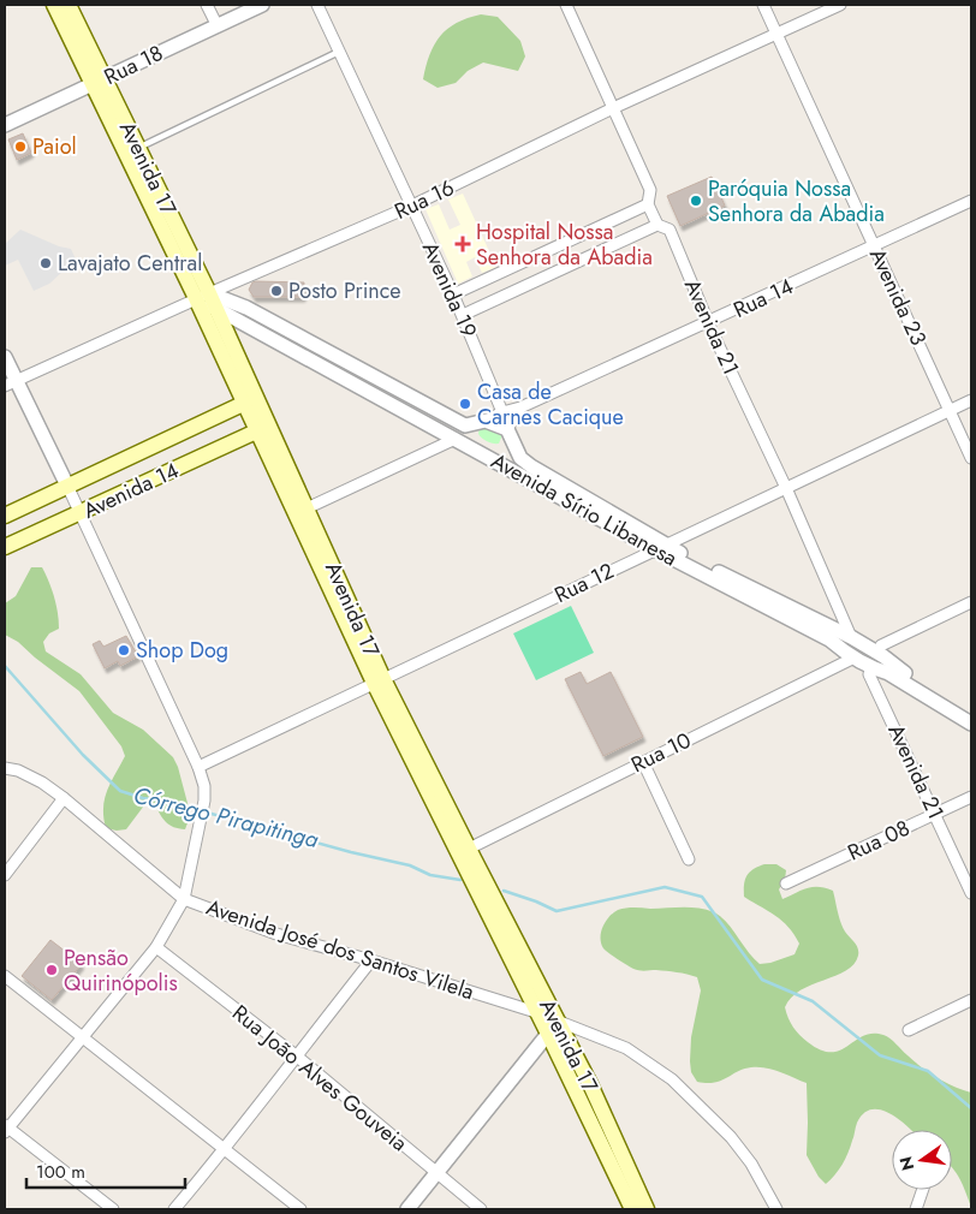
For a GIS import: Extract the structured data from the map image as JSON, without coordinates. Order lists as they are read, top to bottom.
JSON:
{
  "streets": {
    "main road": ["Avenida 17", "Avenida 14"],
    "street": [
      "Rua 18",
      "Rua 16",
      "Avenida 19",
      "Avenida 23",
      "Rua 14",
      "Avenida 21",
      "Avenida Sírio Libanesa",
      "Rua 12",
      "Rua 10",
      "Rua 08",
      "Avenida José dos Santos Vilela",
      "Rua João Alves Gouveia"
    ]
  },
  "crossings": [
    ["Rua 18", "Avenida 17"],
    ["Avenida 17", "Rua 16"],
    ["Avenida 17", "Avenida 14"],
    ["Avenida 17", "Avenida Sírio Libanesa"],
    ["Avenida 17", "Rua 12"],
    ["Avenida 17", "Rua 10"],
    ["Avenida 17", "Avenida José dos Santos Vilela"],
    ["Rua 16", "Avenida 19"],
    ["Rua 16", "Avenida 23"],
    ["Rua 16", "Avenida 21"],
    ["Rua 16", "Avenida Sírio Libanesa"],
    ["Avenida 19", "Rua 14"],
    ["Avenida 23", "Rua 14"],
    ["Avenida 23", "Rua 12"],
    ["Rua 14", "Avenida 21"],
    ["Rua 14", "Avenida Sírio Libanesa"],
    ["Avenida 21", "Avenida Sírio Libanesa"],
    ["Avenida 21", "Rua 12"],
    ["Avenida 21", "Rua 08"],
    ["Avenida Sírio Libanesa", "Rua 12"],
    ["Avenida Sírio Libanesa", "Rua 10"]
  ],
  "water": ["Córrego Pirapitinga"],
  "places": {
    "other": [
      "Paiol",
      "Paróquia Nossa Senhora da Abadia",
      "Lavajato Central",
      "Posto Prince",
      "Casa de Carnes Cacique",
      "Shop Dog",
      "Pensão Quirinópolis"
    ],
    "health": ["Hospital Nossa Senhora da Abadia"]
  },
  "scale_bar": "100 m",
  "north": "left"
}
